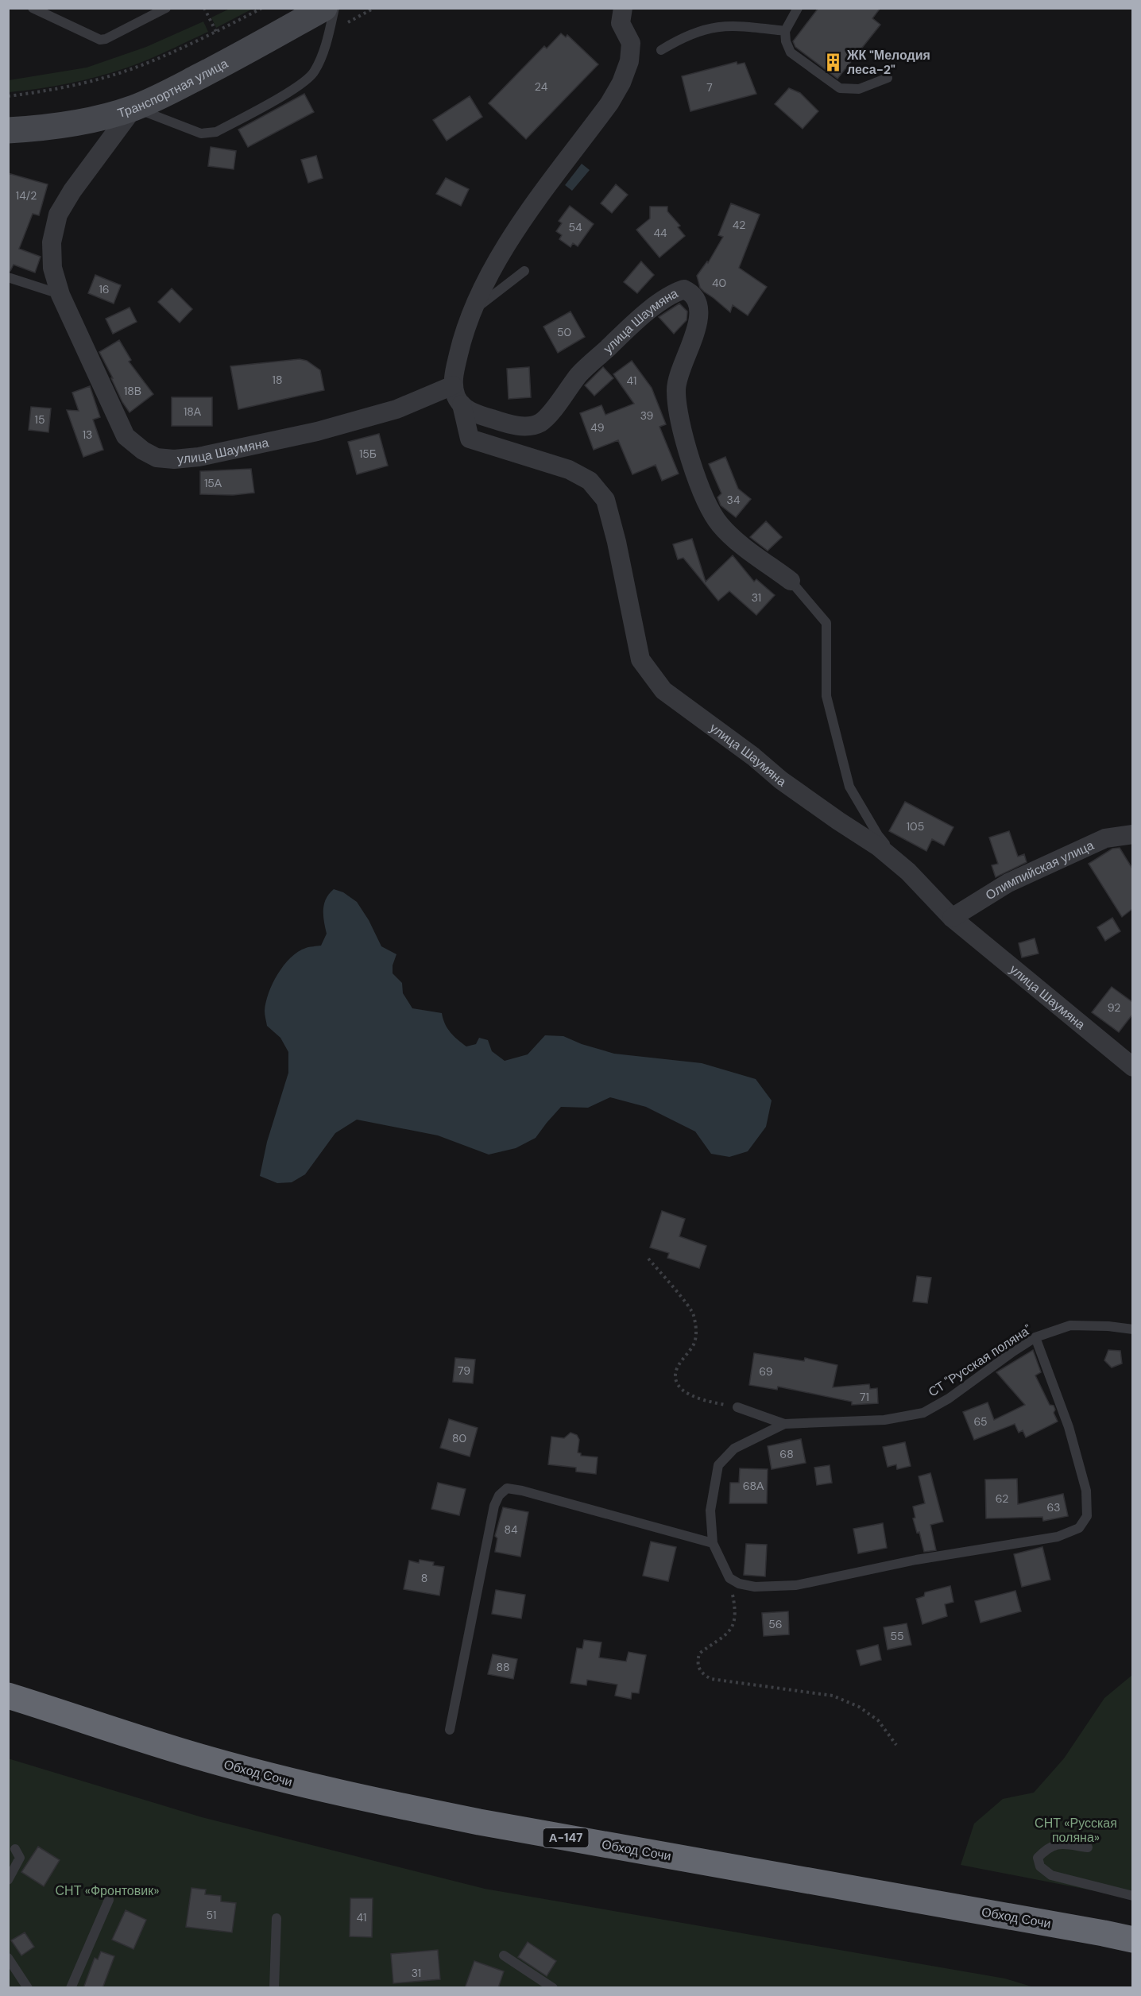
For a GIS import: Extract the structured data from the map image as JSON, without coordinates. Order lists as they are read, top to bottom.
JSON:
{
  "streets": {
    "highway": ["Обход Сочи", "А-147"],
    "main road": ["Транспортная улица"],
    "street": ["улица Шаумяна", "Олимпийская улица"],
    "lane": ["СТ \"Русская поляна\""]
  },
  "crossings": [
    ["Транспортная улица", "улица Шаумяна"],
    ["улица Шаумяна", "Олимпийская улица"]
  ],
  "parks": ["СНТ «Русская поляна»", "СНТ «Фронтовик»"],
  "places": {
    "building": ["ЖК \"Мелодия леса-2\""]
  },
  "house_numbers": [
    "24",
    "7",
    "14/2",
    "42",
    "54",
    "44",
    "40",
    "16",
    "50",
    "18",
    "41",
    "18В",
    "18А",
    "39",
    "15",
    "49",
    "13",
    "15Б",
    "15А",
    "34",
    "31",
    "105",
    "92",
    "79",
    "69",
    "71",
    "65",
    "80",
    "68",
    "68А",
    "62",
    "63",
    "84",
    "8",
    "56",
    "55",
    "88",
    "51",
    "41",
    "31"
  ]
}
